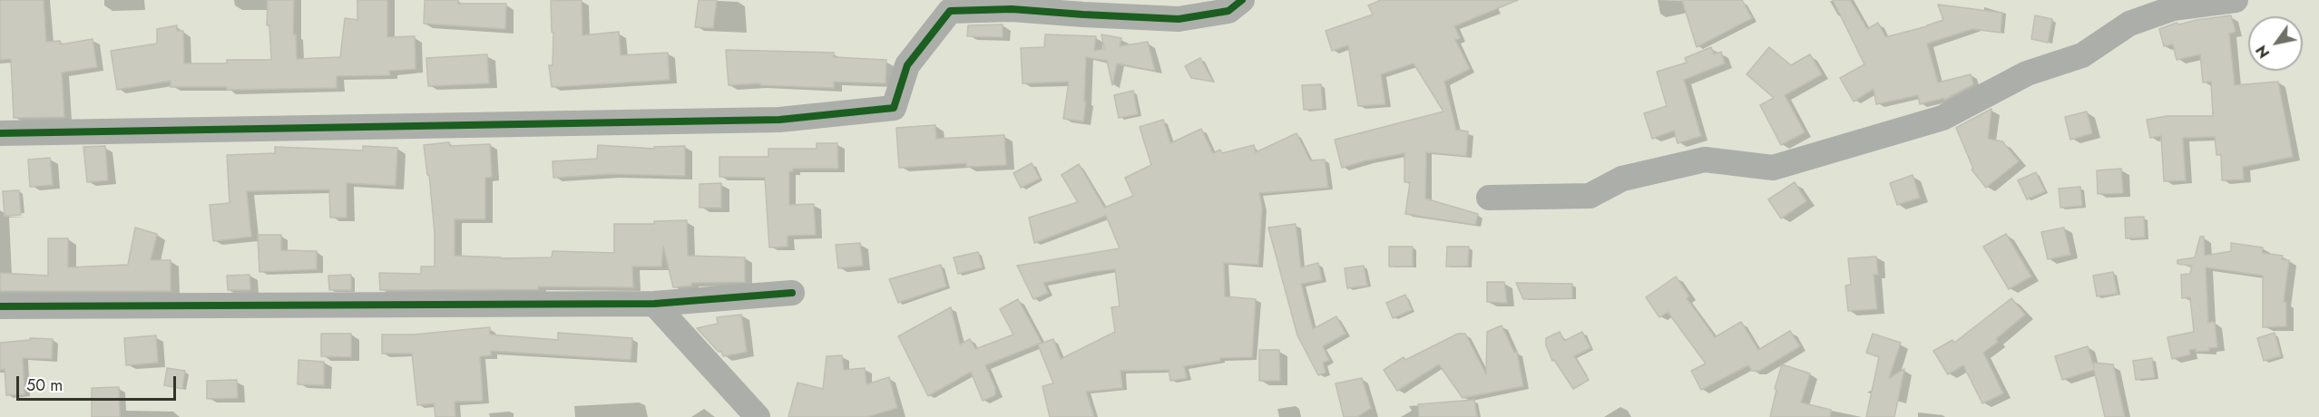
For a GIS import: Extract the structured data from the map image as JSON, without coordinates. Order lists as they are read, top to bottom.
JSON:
{
  "scale_bar": "50 m",
  "north": "bottom left"
}
